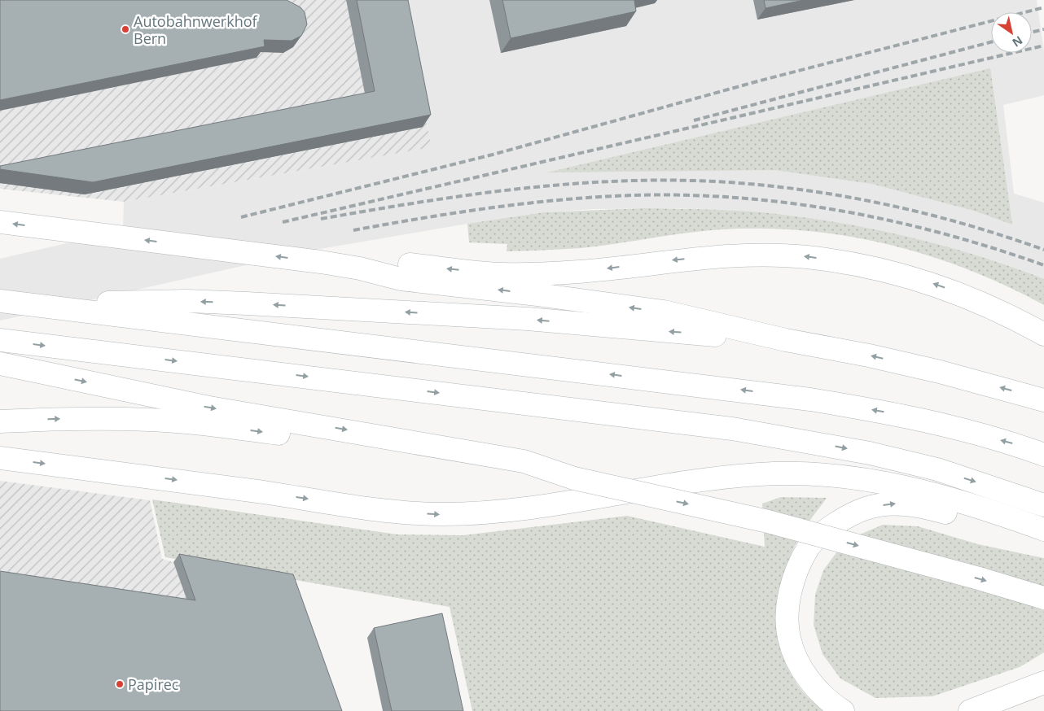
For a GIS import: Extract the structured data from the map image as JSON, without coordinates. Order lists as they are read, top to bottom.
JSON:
{
  "places": ["Autobahnwerkhof Bern", "Papirec"],
  "north": "bottom right"
}
